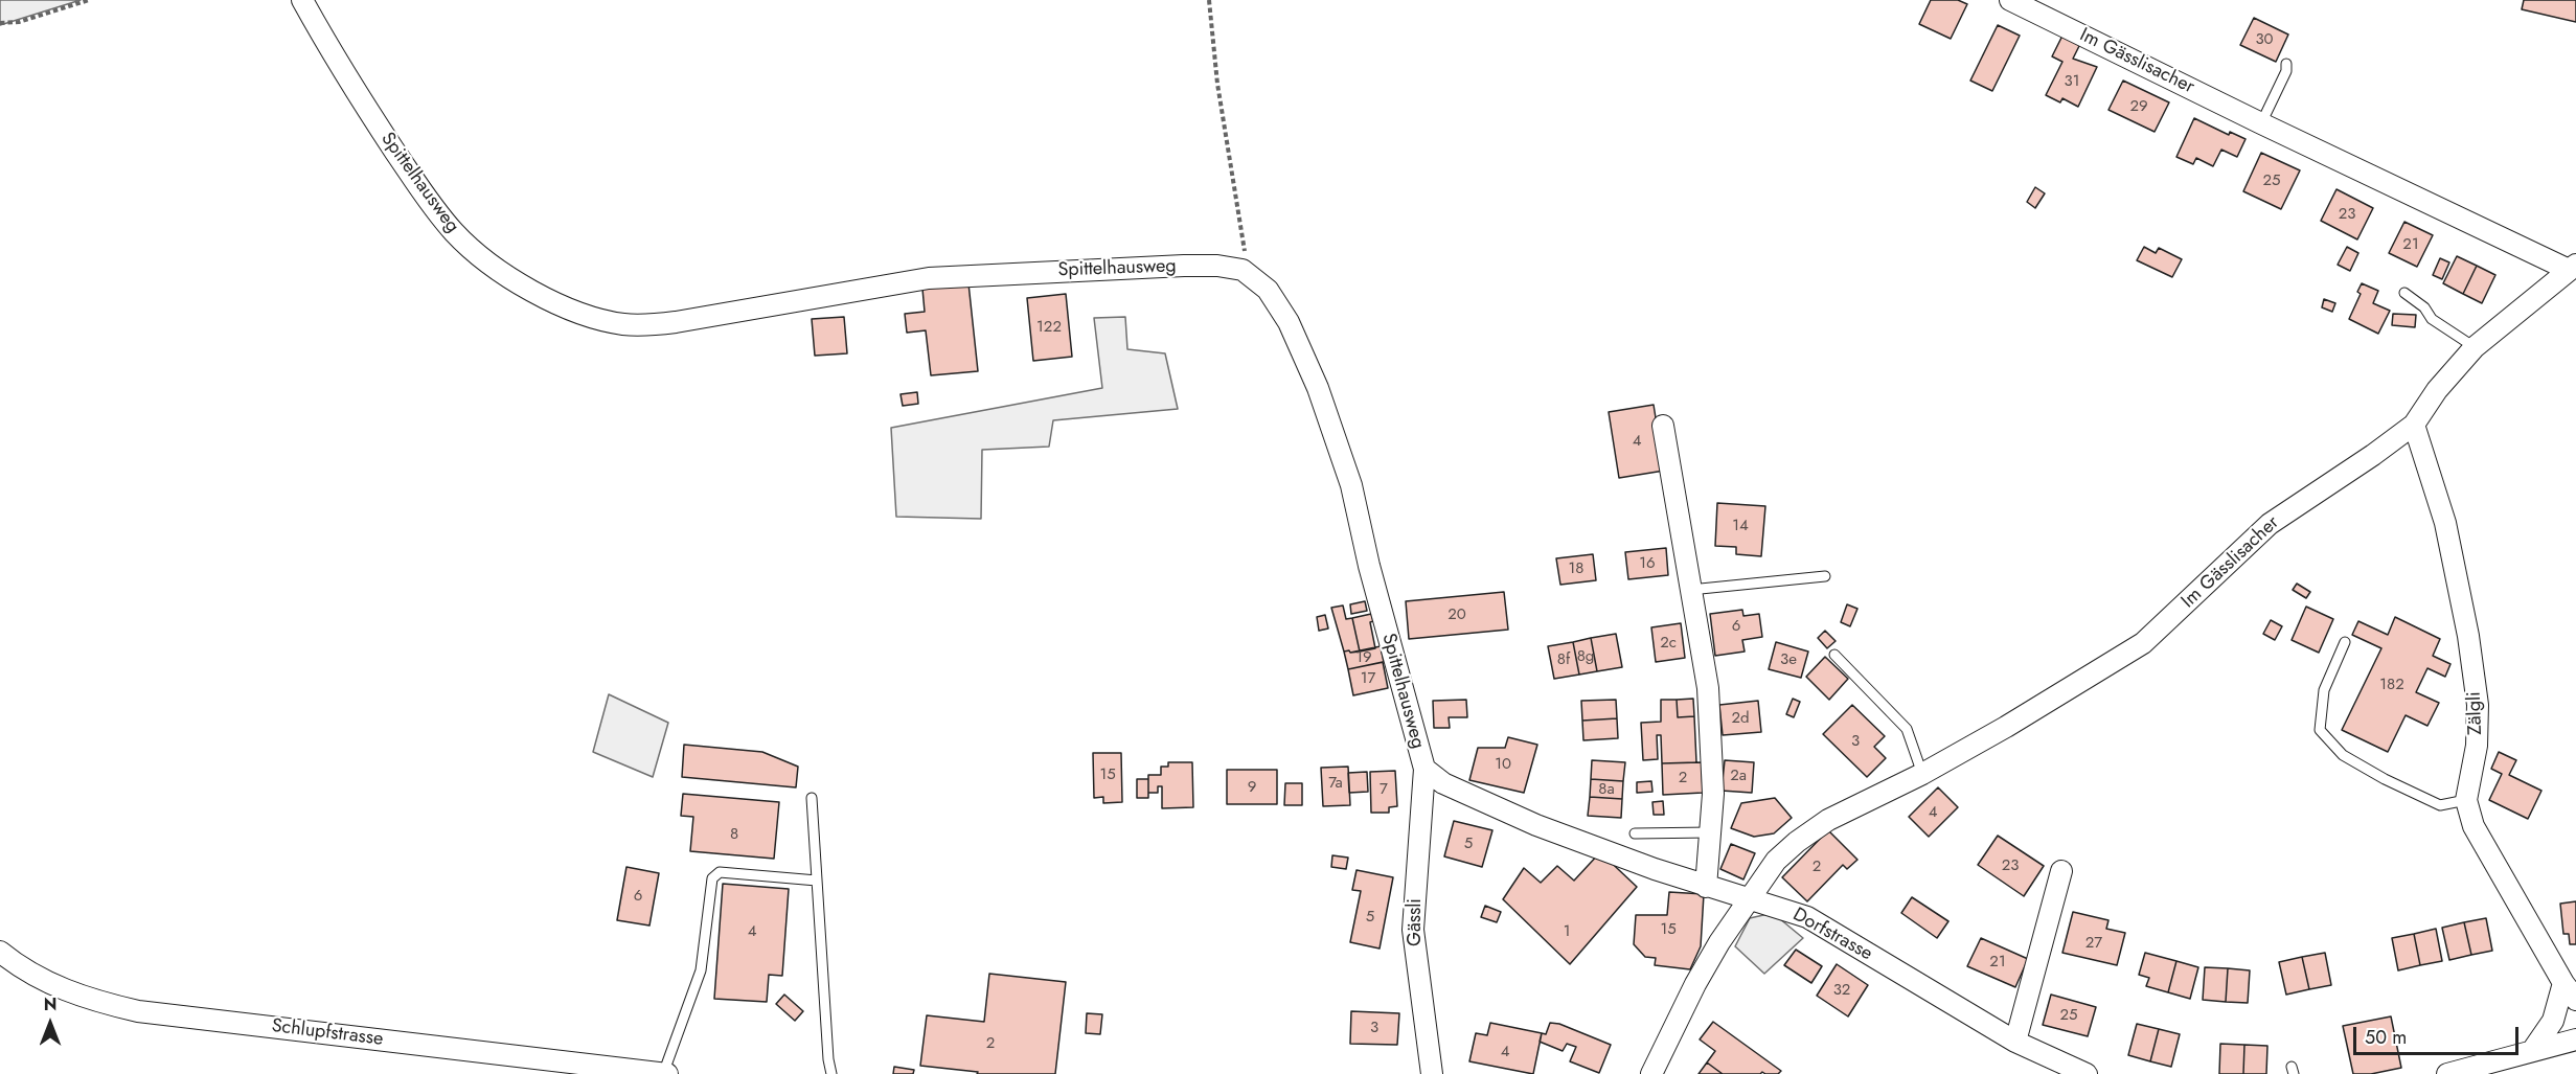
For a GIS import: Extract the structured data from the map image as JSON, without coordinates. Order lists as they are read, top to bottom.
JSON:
{
  "streets": {
    "street": [
      "Im Gässlisacher",
      "Spittelhausweg",
      "Zälgli",
      "Gässli",
      "Dorfstrasse",
      "Schlupfstrasse"
    ]
  },
  "crossings": [
    ["Im Gässlisacher", "Spittelhausweg"],
    ["Im Gässlisacher", "Zälgli"],
    ["Im Gässlisacher", "Dorfstrasse"],
    ["Spittelhausweg", "Gässli"],
    ["Spittelhausweg", "Dorfstrasse"]
  ],
  "house_numbers": [
    "30",
    "31",
    "29",
    "25",
    "23",
    "21",
    "122",
    "4",
    "14",
    "16",
    "18",
    "20",
    "6",
    "2c",
    "8g",
    "19",
    "8f",
    "3e",
    "17",
    "182",
    "2d",
    "3",
    "10",
    "15",
    "2a",
    "2",
    "7a",
    "9",
    "7",
    "8a",
    "4",
    "8",
    "5",
    "23",
    "2",
    "6",
    "5",
    "15",
    "4",
    "1",
    "27",
    "21",
    "32",
    "25",
    "3",
    "2",
    "4"
  ],
  "scale_bar": "50 m",
  "north": "top"
}
